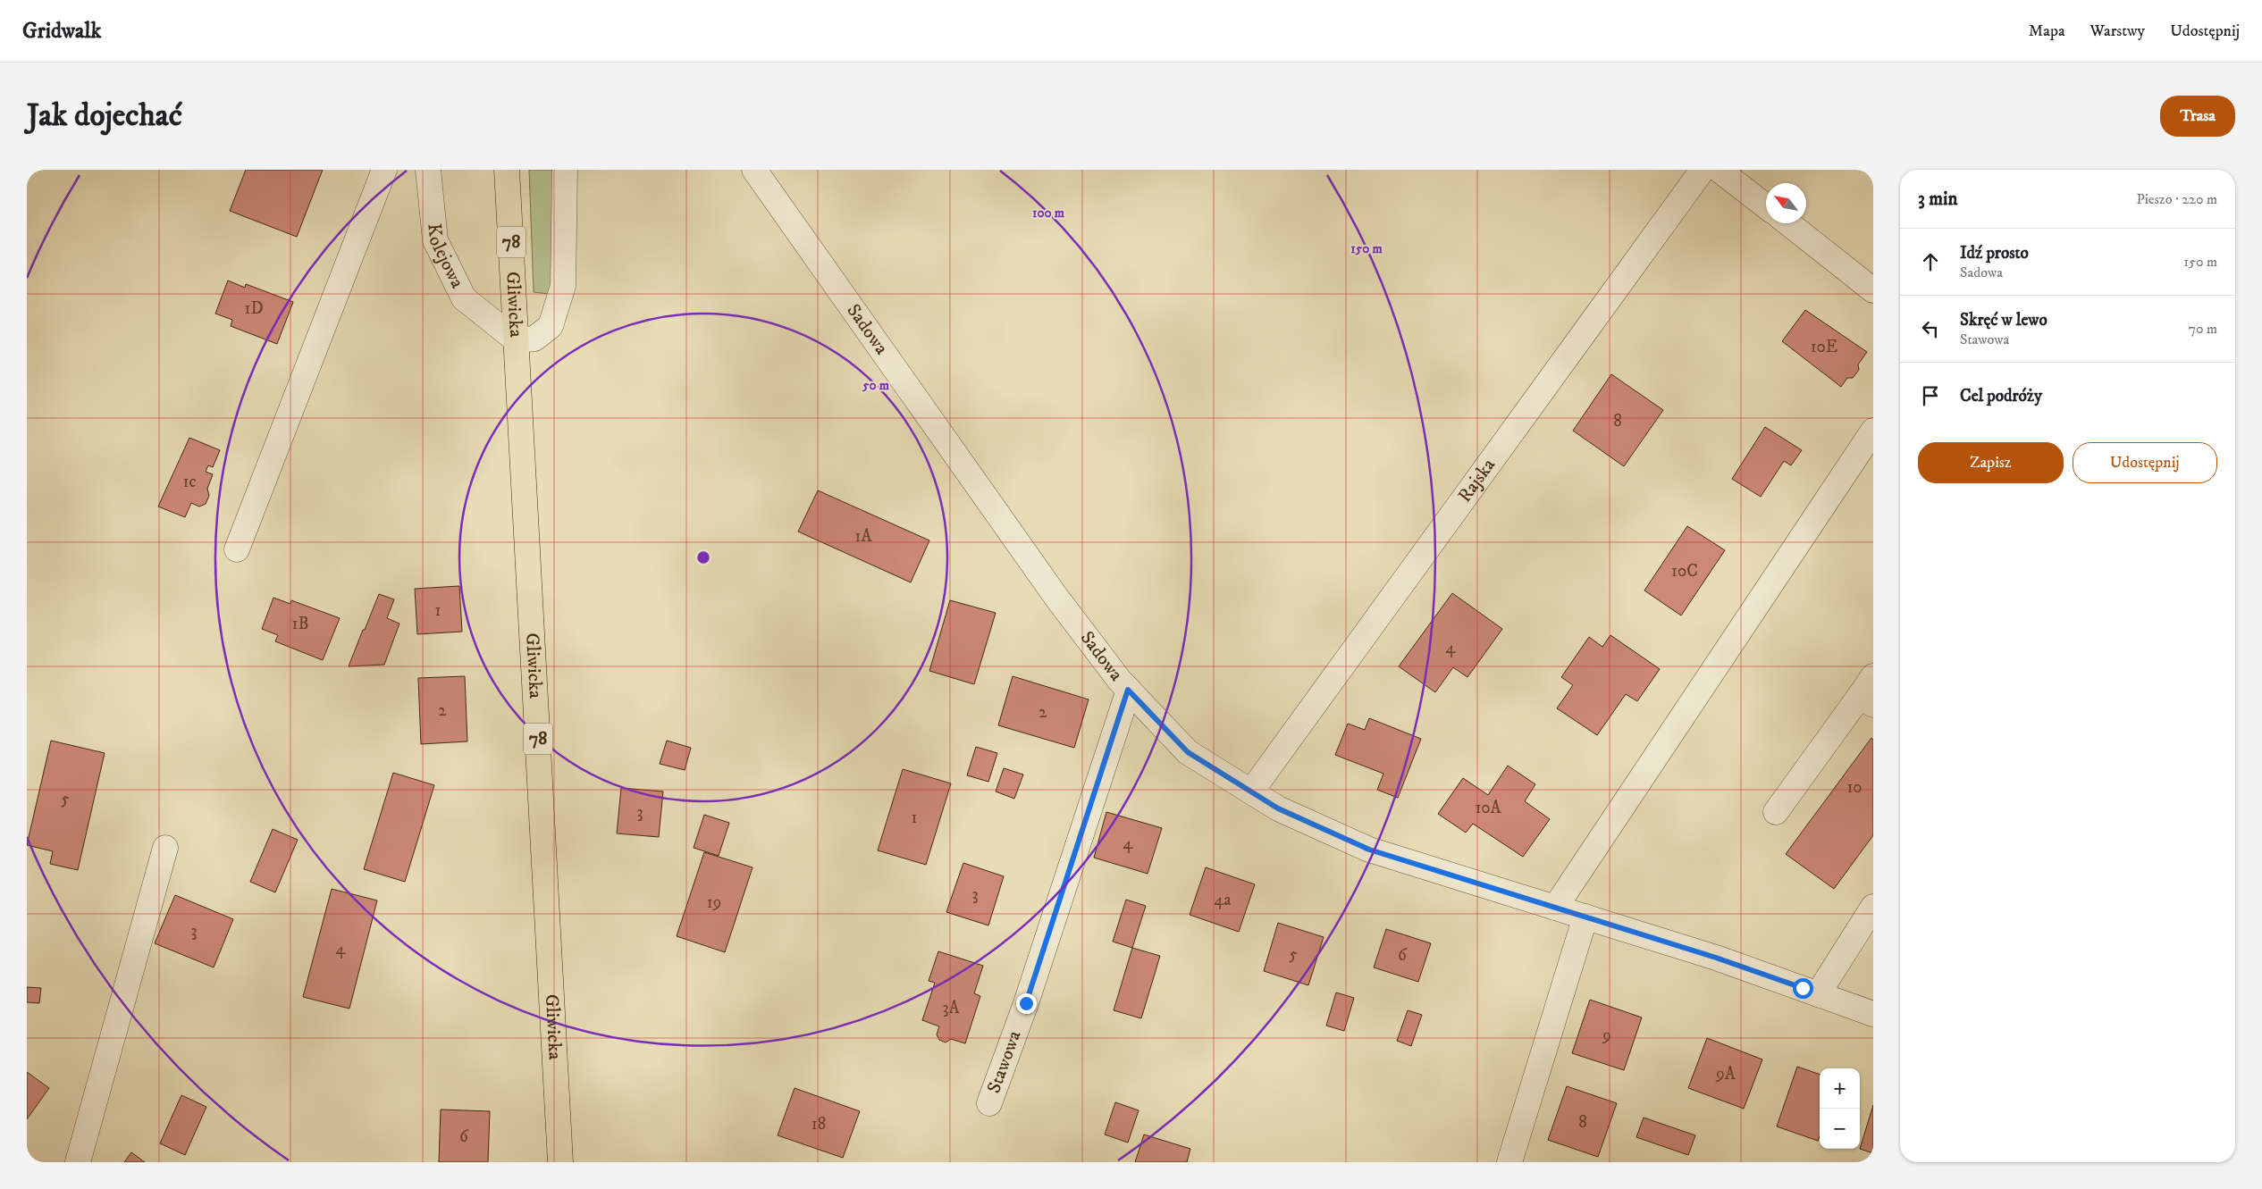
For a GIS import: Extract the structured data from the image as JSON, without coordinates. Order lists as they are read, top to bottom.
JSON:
{
  "streets": {
    "main road": ["78", "Gliwicka"],
    "street": [
      "Kolejowa",
      "Sadowa",
      "Rajska",
      "Stawowa"
    ]
  },
  "crossings": [
    ["Kolejowa", "Gliwicka"],
    ["Sadowa", "Rajska"],
    ["Sadowa", "Stawowa"]
  ],
  "house_numbers": [
    "1D",
    "10E",
    "8",
    "1c",
    "1A",
    "10C",
    "1",
    "1B",
    "4",
    "2",
    "2",
    "10",
    "5",
    "10A",
    "3",
    "1",
    "4",
    "3",
    "4a",
    "19",
    "3",
    "4",
    "5",
    "6",
    "3A",
    "9",
    "9A",
    "8",
    "18",
    "6"
  ],
  "north": "top left",
  "page": {
    "header": "Gridwalk",
    "nav": ["Mapa", "Warstwy", "Udostępnij"],
    "buttons": [
      "Trasa",
      ["Zapisz", "Udostępnij"]
    ],
    "title": "Jak dojechać",
    "heading": ["3 min", "Pieszo · 220 m"],
    "list": [
      ["Idź prosto", "Sadowa", "150 m"],
      ["Skręć w lewo", "Stawowa", "70 m"],
      "Cel podróży"
    ],
    "map_buttons": ["+", "−"]
  },
  "rings": ["100 m", "150 m", "50 m"]
}
